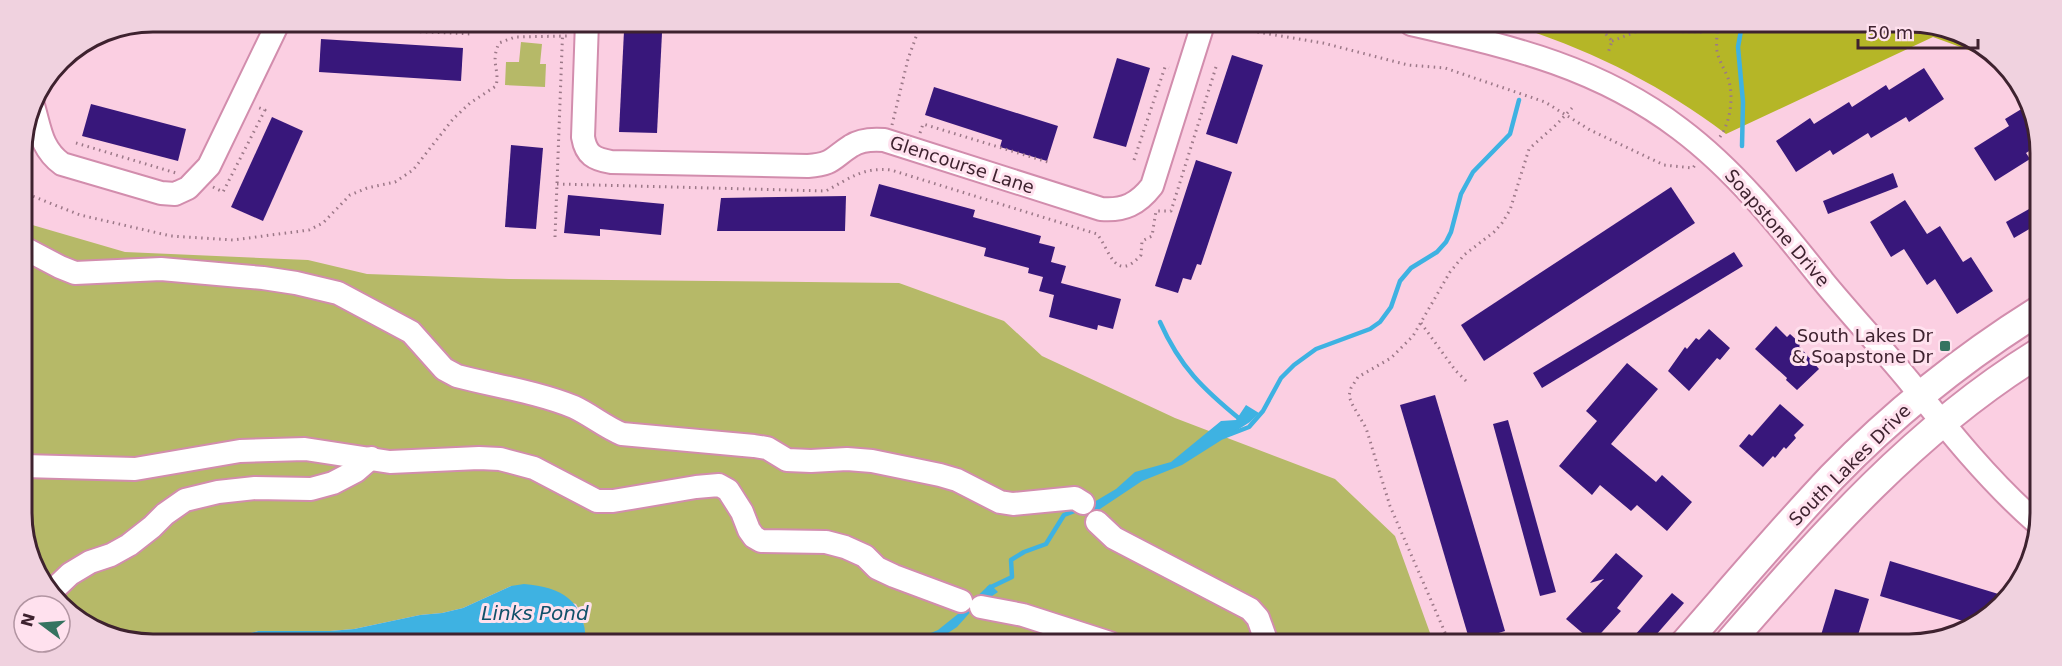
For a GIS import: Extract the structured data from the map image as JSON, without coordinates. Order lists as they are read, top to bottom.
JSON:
{
  "streets": {
    "main road": ["South Lakes Drive"],
    "street": ["Glencourse Lane", "Soapstone Drive"]
  },
  "crossings": [
    ["Soapstone Drive", "South Lakes Drive"]
  ],
  "water": ["Links Pond"],
  "places": {
    "transit": ["South Lakes Dr & Soapstone Dr"]
  },
  "scale_bar": "50 m",
  "north": "left"
}
